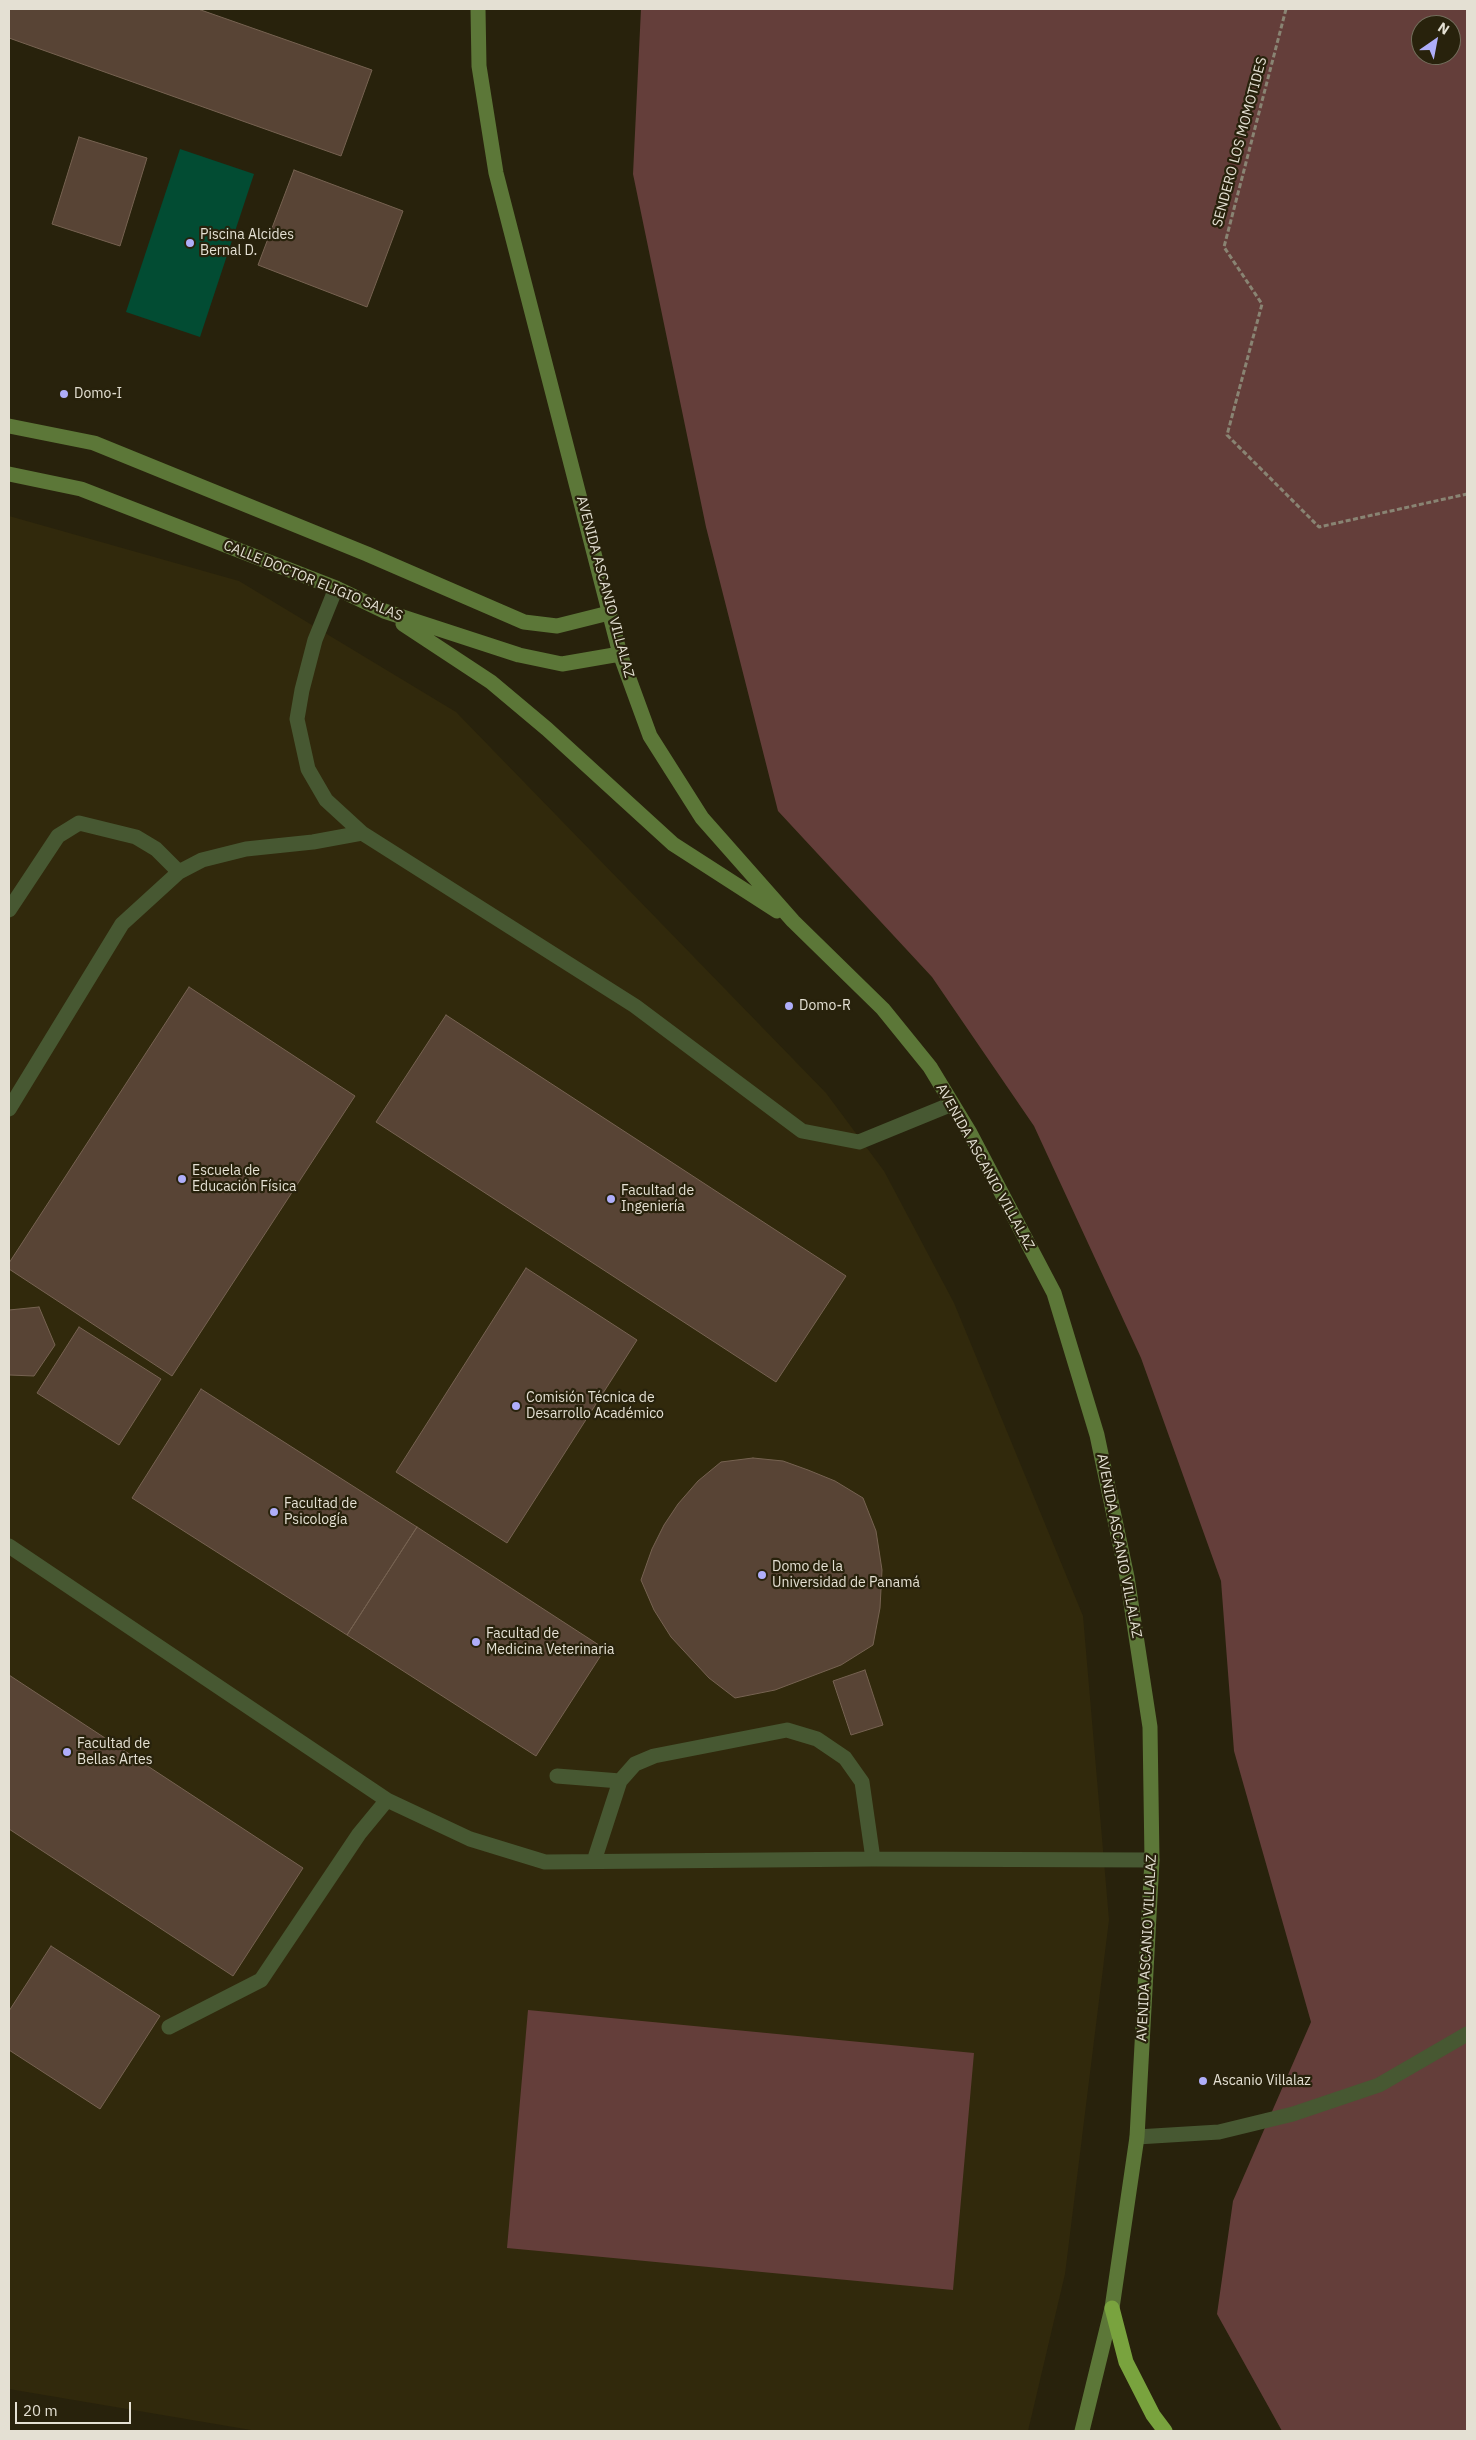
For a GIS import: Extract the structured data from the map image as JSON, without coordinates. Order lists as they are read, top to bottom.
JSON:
{
  "streets": {
    "main road": ["CALLE DOCTOR ELIGIO SALAS", "AVENIDA ASCANIO VILLALAZ"],
    "path": ["SENDERO LOS MOMOTIDES"]
  },
  "crossings": [
    ["CALLE DOCTOR ELIGIO SALAS", "AVENIDA ASCANIO VILLALAZ"]
  ],
  "places": [
    "Piscina Alcides Bernal D.",
    "Domo-I",
    "Domo-R",
    "Escuela de Educación Física",
    "Facultad de Ingeniería",
    "Comisión Técnica de Desarrollo Académico",
    "Facultad de Psicología",
    "Domo de la Universidad de Panamá",
    "Facultad de Medicina Veterinaria",
    "Facultad de Bellas Artes",
    "Ascanio Villalaz"
  ],
  "scale_bar": "20 m",
  "north": "top right"
}
